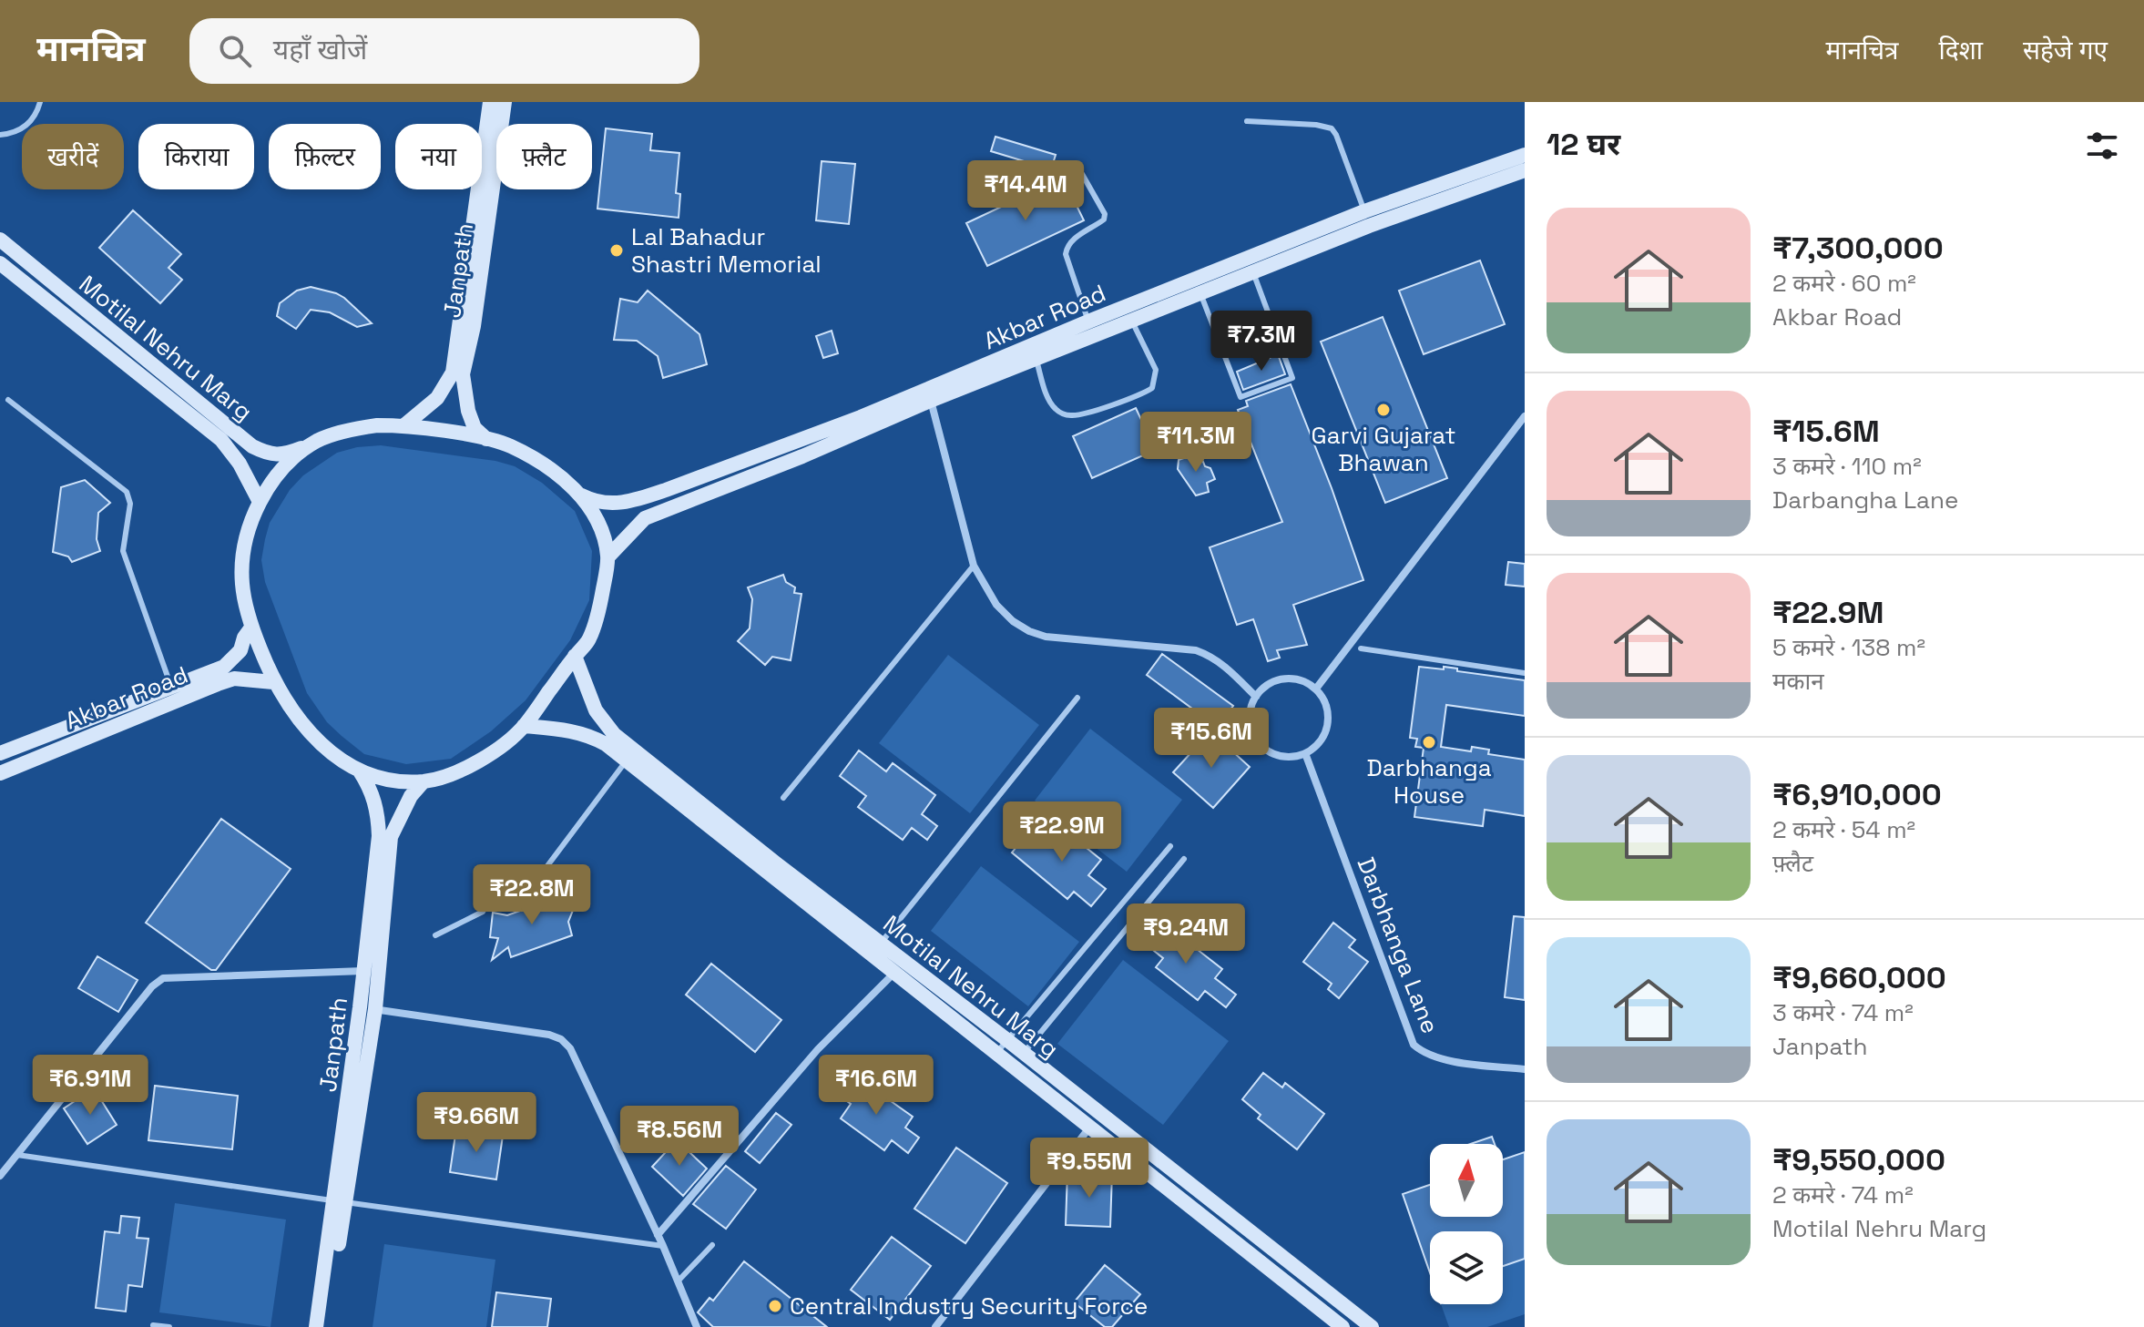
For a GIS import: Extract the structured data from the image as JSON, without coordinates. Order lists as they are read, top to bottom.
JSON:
{
  "streets": {
    "main road": ["Janpath", "Akbar Road", "Motilal Nehru Marg"],
    "street": ["Darbhanga Lane"]
  },
  "crossings": [
    ["Janpath", "Motilal Nehru Marg"],
    ["Akbar Road", "Motilal Nehru Marg"]
  ],
  "places": [
    "Lal Bahadur Shastri Memorial",
    "Garvi Gujarat Bhawan",
    "Darbhanga House",
    "Central Industry Security Force"
  ],
  "north": "top",
  "page": {
    "header": "मानचित्र",
    "search": "यहाँ खोजें",
    "nav": ["मानचित्र", "दिशा", "सहेजे गए"],
    "heading": "12 घर",
    "chip": [
      "खरीदें",
      "किराया",
      "फ़िल्टर",
      "नया",
      "फ़्लैट"
    ],
    "price": [
      "₹14.4M",
      "₹7.3M",
      "₹11.3M",
      "₹15.6M",
      "₹22.9M",
      "₹22.8M",
      "₹9.24M",
      "₹6.91M",
      "₹16.6M",
      "₹9.66M",
      "₹8.56M",
      "₹9.55M"
    ],
    "list": [
      {
        "name": "₹7,300,000",
        "note": "2 कमरे · 60 m² · Akbar Road"
      },
      {
        "name": "₹15.6M",
        "note": "3 कमरे · 110 m² · Darbangha Lane"
      },
      {
        "name": "₹22.9M",
        "note": "5 कमरे · 138 m² · मकान"
      },
      {
        "name": "₹6,910,000",
        "note": "2 कमरे · 54 m² · फ़्लैट"
      },
      {
        "name": "₹9,660,000",
        "note": "3 कमरे · 74 m² · Janpath"
      },
      {
        "name": "₹9,550,000",
        "note": "2 कमरे · 74 m² · Motilal Nehru Marg"
      }
    ]
  }
}
